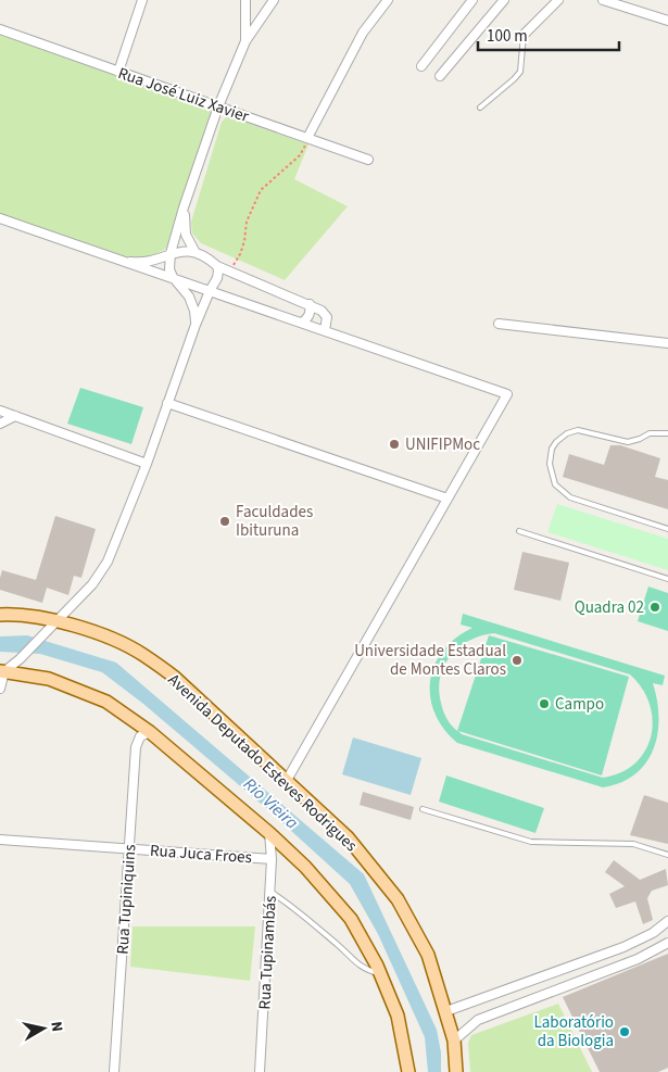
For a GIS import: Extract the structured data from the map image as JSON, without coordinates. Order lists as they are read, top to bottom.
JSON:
{
  "streets": {
    "main road": ["Avenida Deputado Esteves Rodrigues"],
    "street": [
      "Rua José Luiz Xavier",
      "Rua Juca Froes",
      "Rua Tupiniquins",
      "Rua Tupinambás"
    ]
  },
  "crossings": [
    ["Rua Juca Froes", "Rua Tupiniquins"],
    ["Rua Juca Froes", "Rua Tupinambás"]
  ],
  "water": ["Rio Vieira"],
  "places": [
    "UNIFIPMoc",
    "Faculdades Ibituruna",
    "Quadra 02",
    "Universidade Estadual de Montes Claros",
    "Campo",
    "Laboratório da Biologia"
  ],
  "scale_bar": "100 m",
  "north": "right"
}
